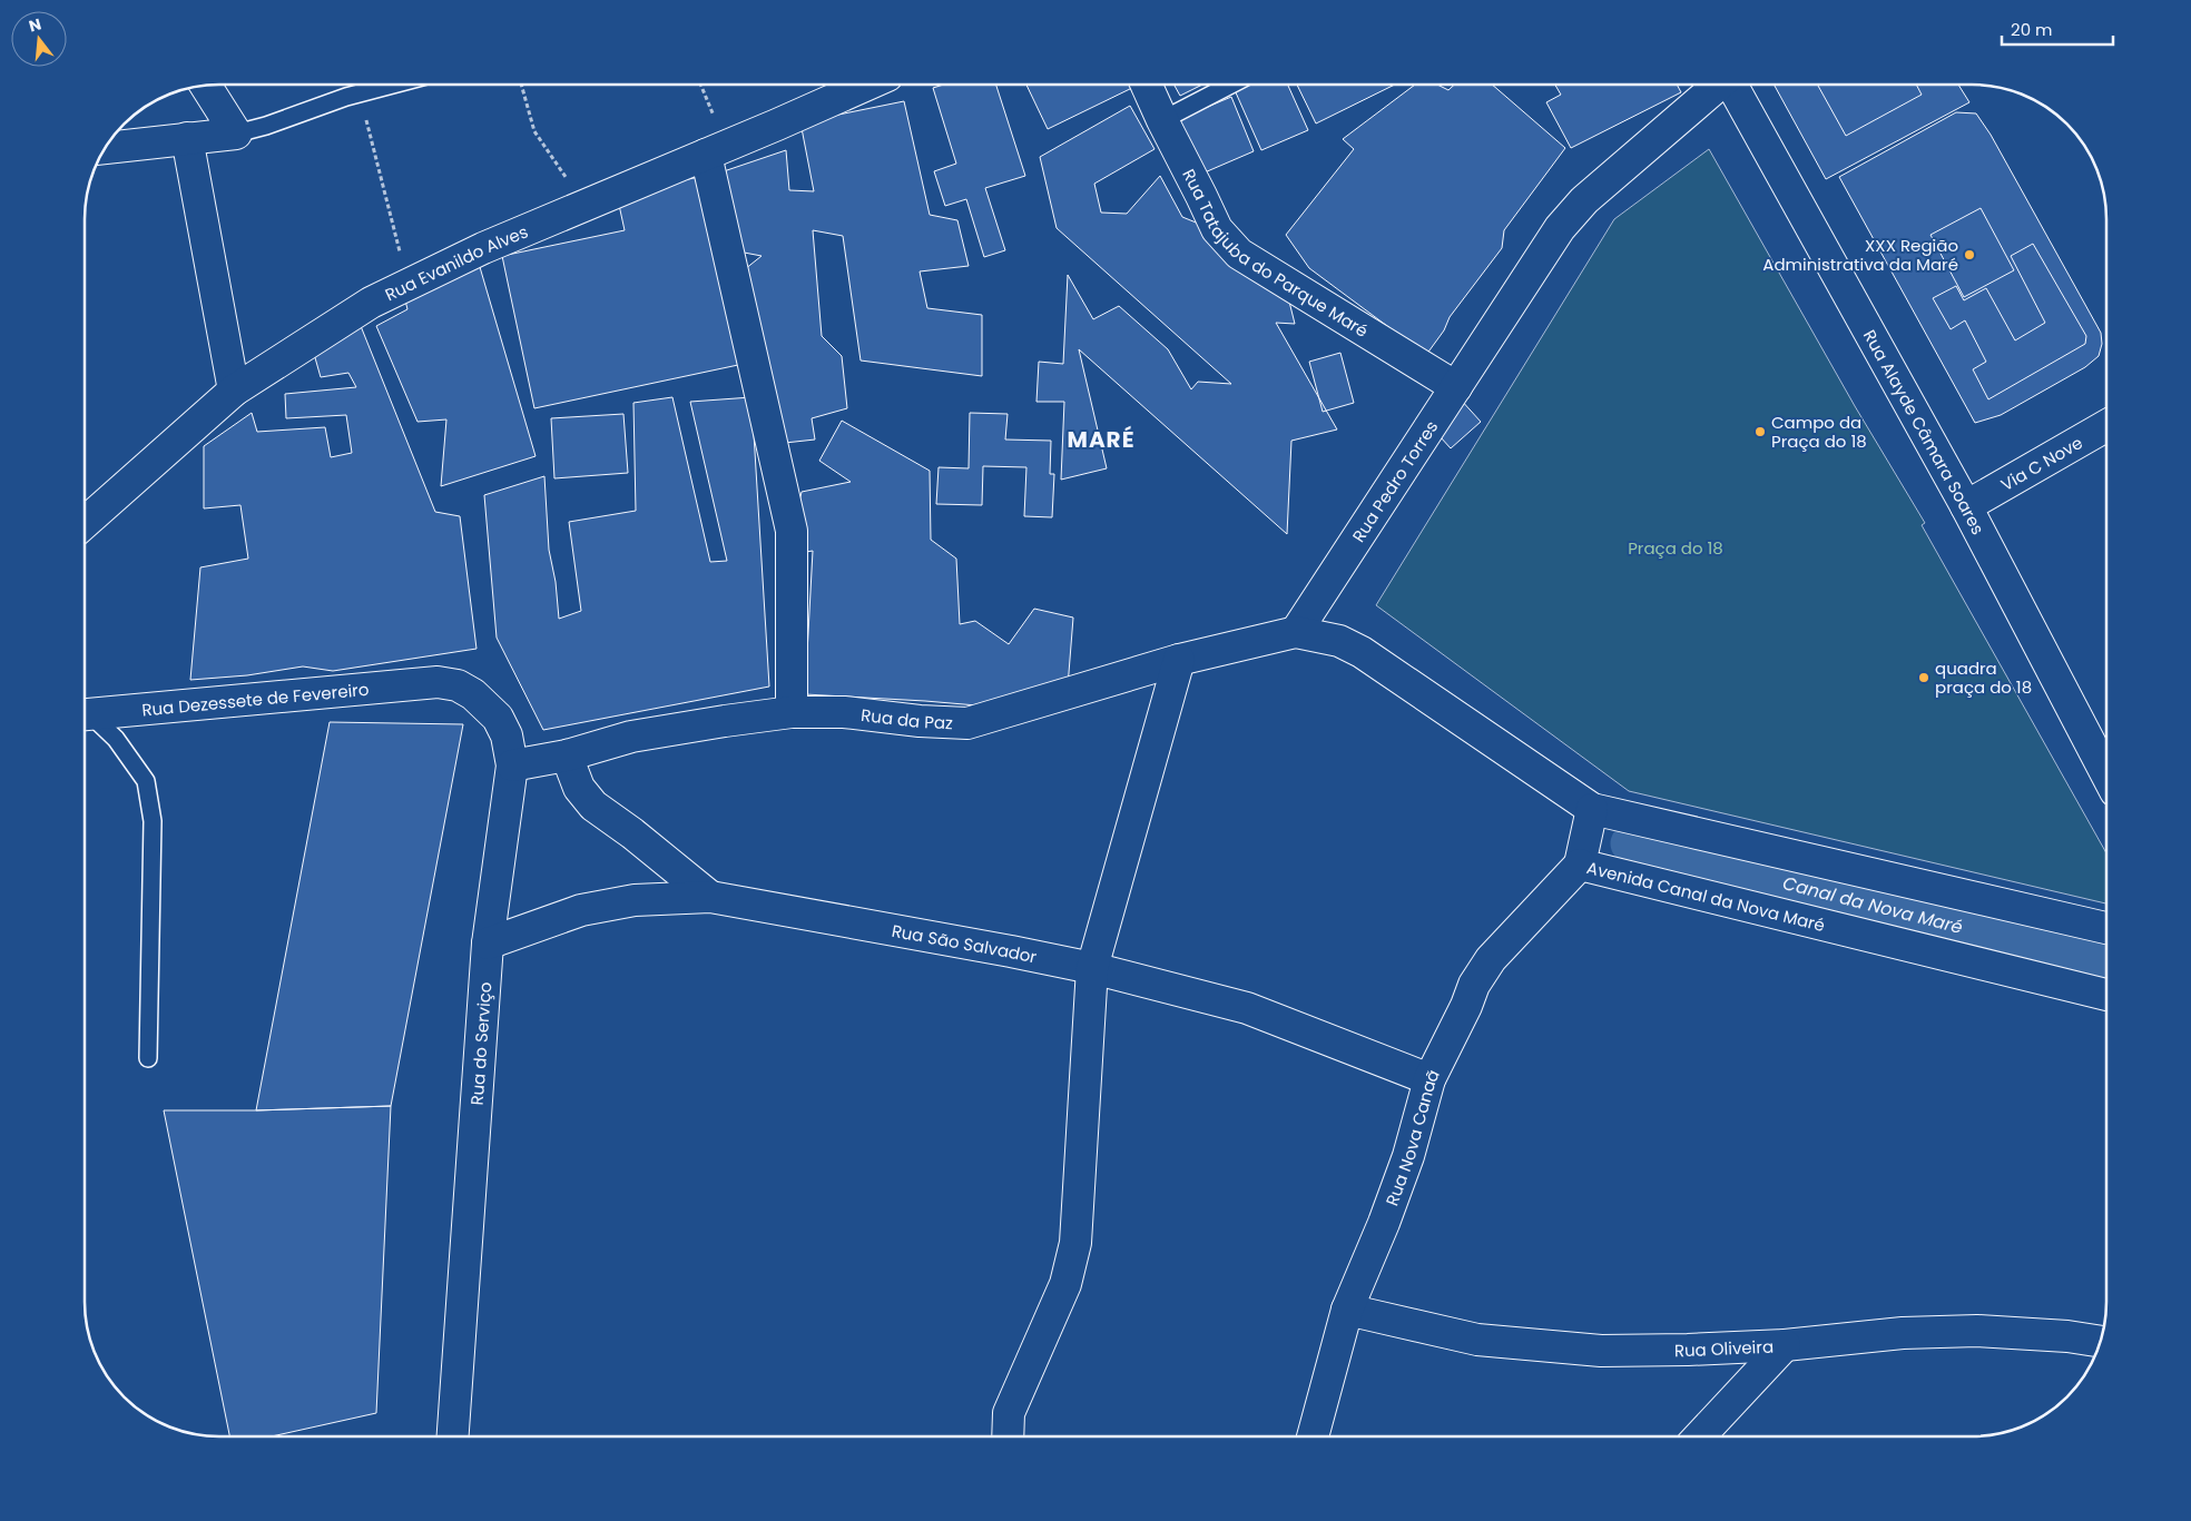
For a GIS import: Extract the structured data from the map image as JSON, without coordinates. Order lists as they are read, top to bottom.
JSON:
{
  "streets": {
    "street": [
      "Rua Tatajuba do Parque Maré",
      "Rua Evanildo Alves",
      "Rua Alayde Câmara Soares",
      "Via C Nove",
      "Rua Pedro Torres",
      "Rua Dezessete de Fevereiro",
      "Rua da Paz",
      "Avenida Canal da Nova Maré",
      "Rua São Salvador",
      "Rua do Serviço",
      "Rua Nova Canaã",
      "Rua Oliveira"
    ]
  },
  "crossings": [
    ["Rua Tatajuba do Parque Maré", "Rua Pedro Torres"],
    ["Rua Alayde Câmara Soares", "Via C Nove"],
    ["Rua Pedro Torres", "Rua da Paz"],
    ["Rua Dezessete de Fevereiro", "Rua do Serviço"],
    ["Rua da Paz", "Rua do Serviço"],
    ["Avenida Canal da Nova Maré", "Rua Nova Canaã"],
    ["Rua São Salvador", "Rua do Serviço"],
    ["Rua São Salvador", "Rua Nova Canaã"],
    ["Rua Nova Canaã", "Rua Oliveira"]
  ],
  "districts": ["MARÉ"],
  "water": ["Canal da Nova Maré"],
  "parks": ["Praça do 18"],
  "places": ["XXX Região Administrativa da Maré", "Campo da Praça do 18", "quadra praça do 18"],
  "scale_bar": "20 m",
  "north": "top"
}
